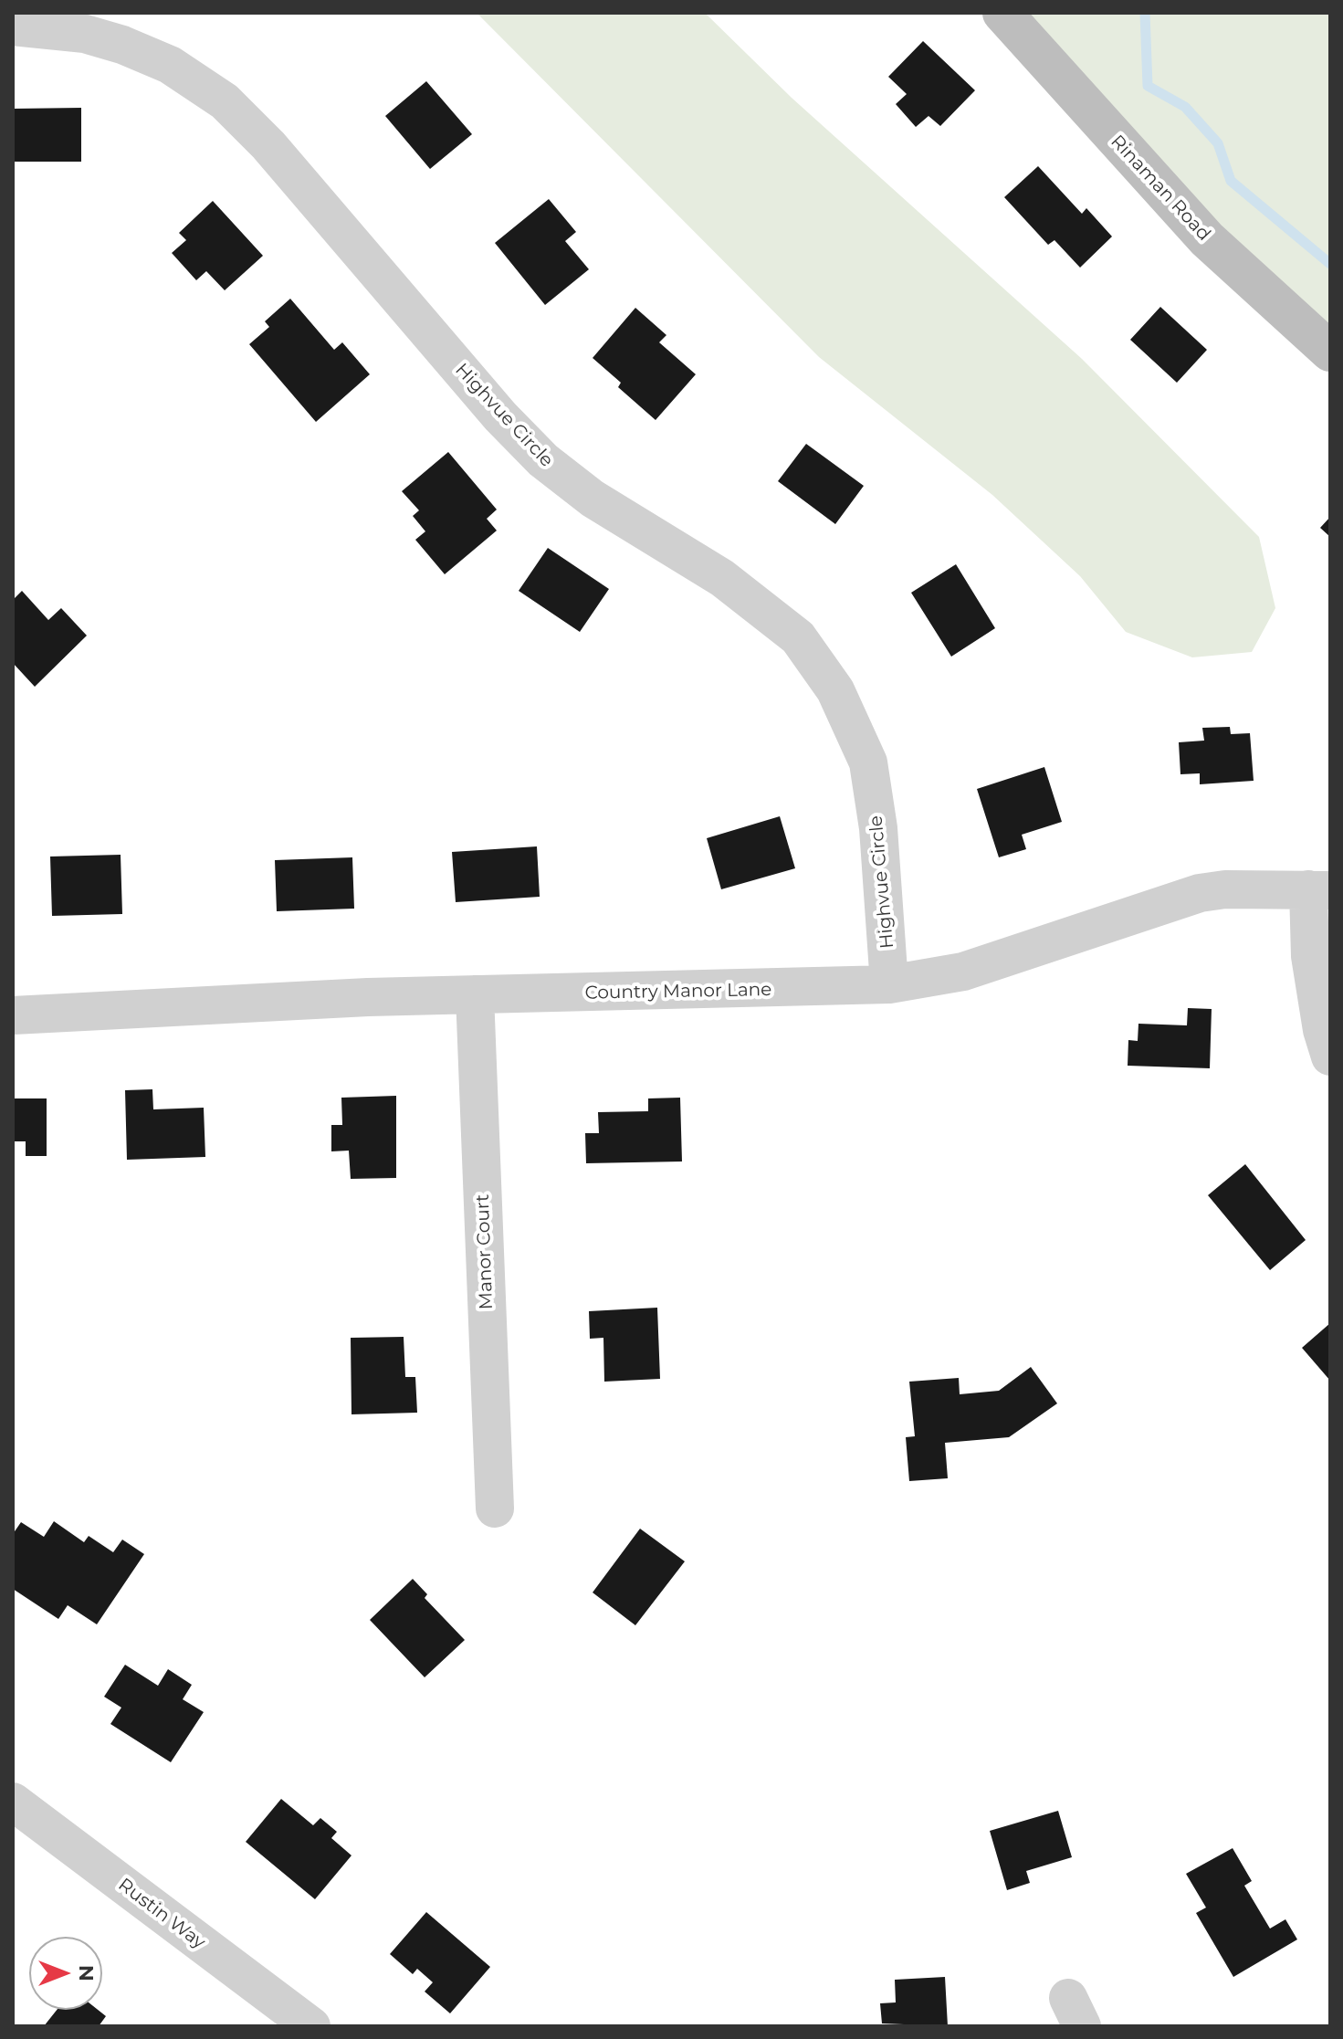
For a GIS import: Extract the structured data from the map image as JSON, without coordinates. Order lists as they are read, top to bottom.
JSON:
{
  "streets": {
    "street": [
      "Rinaman Road",
      "Highvue Circle",
      "Country Manor Lane",
      "Manor Court",
      "Rustin Way"
    ]
  },
  "crossings": [
    ["Highvue Circle", "Country Manor Lane"],
    ["Country Manor Lane", "Manor Court"]
  ],
  "north": "right"
}
